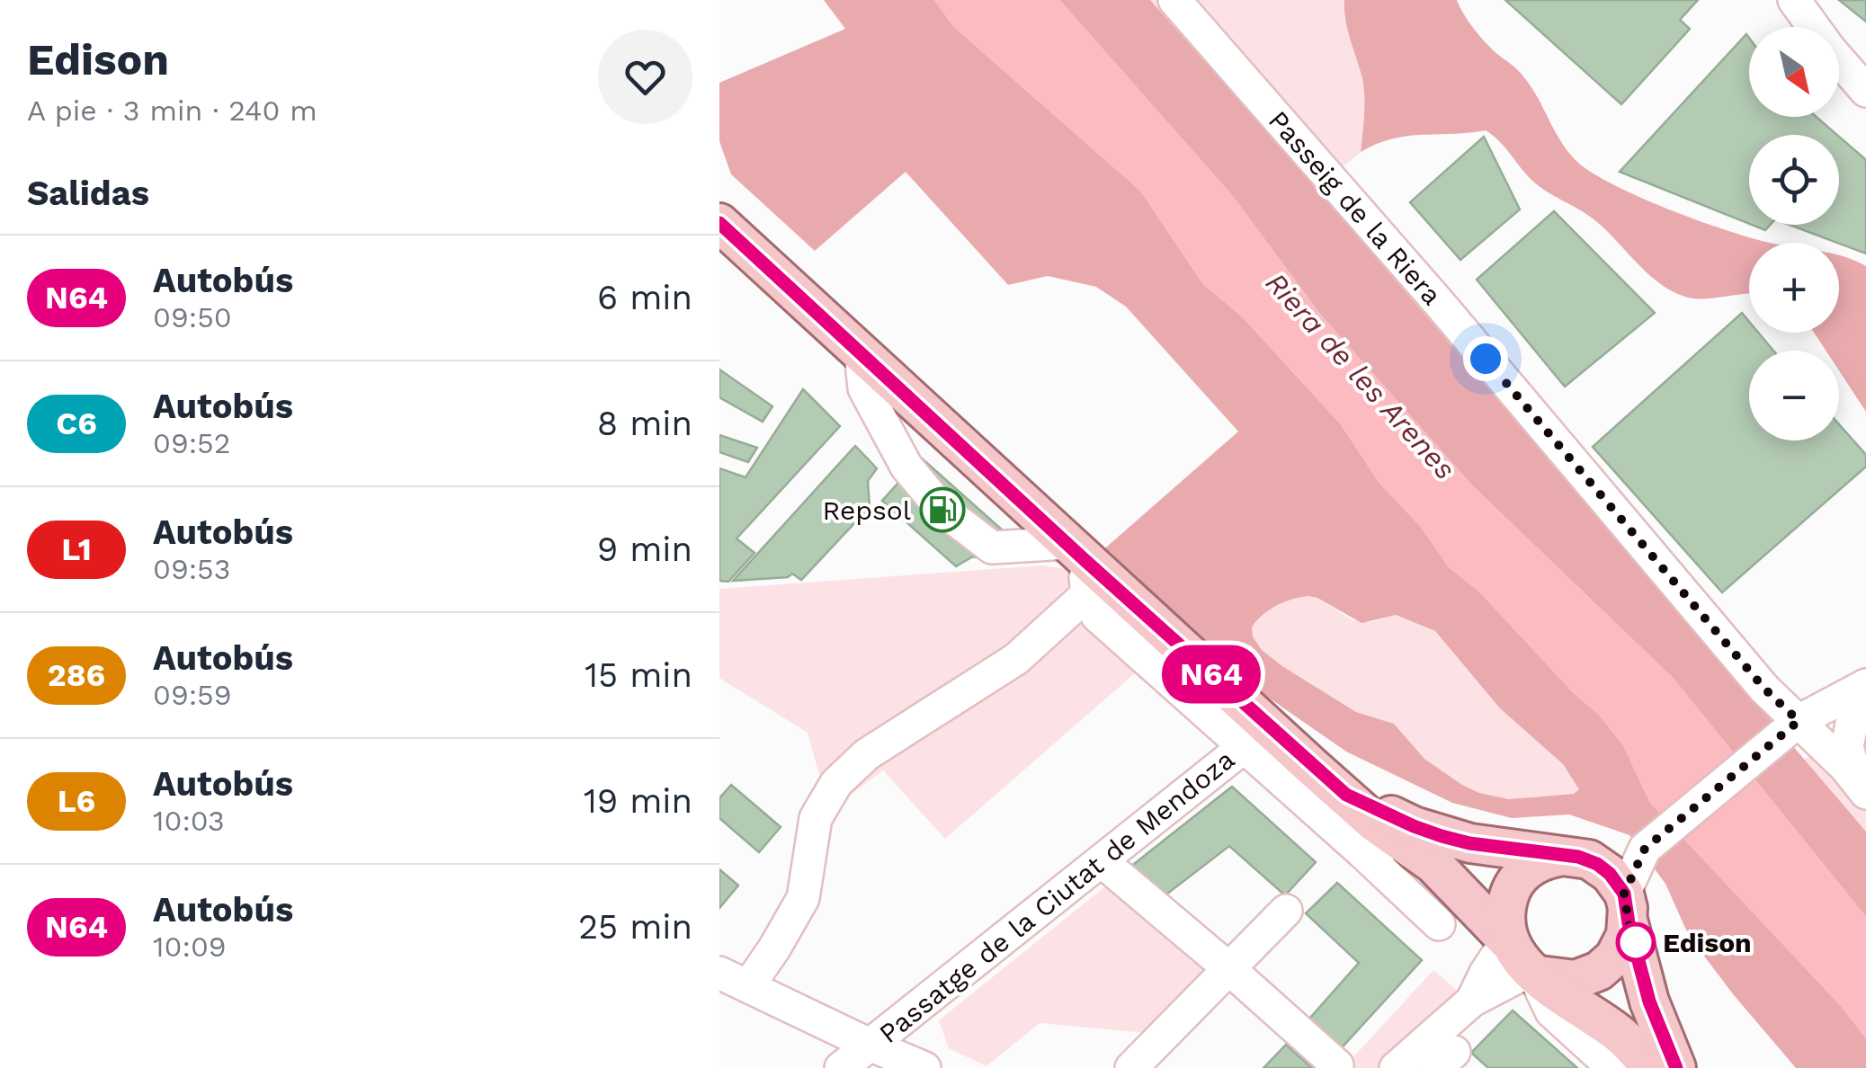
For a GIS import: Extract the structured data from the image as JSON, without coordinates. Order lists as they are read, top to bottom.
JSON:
{
  "streets": {
    "street": ["Passeig de la Riera", "Passatge de la Ciutat de Mendoza"]
  },
  "water": ["Riera de les Arenes"],
  "places": {
    "fuel station": ["Repsol"],
    "other": ["Edison"]
  },
  "lines": ["bus line N64"],
  "north": "bottom right",
  "page": {
    "heading": [
      ["Edison", "A pie · 3 min · 240 m"],
      "Salidas"
    ],
    "on_map": "N64",
    "map_buttons": ["+", "−"],
    "list": [
      {
        "mark": "N64",
        "name": "Autobús",
        "note": "09:50",
        "value": "6 min"
      },
      {
        "mark": "C6",
        "name": "Autobús",
        "note": "09:52",
        "value": "8 min"
      },
      {
        "mark": "L1",
        "name": "Autobús",
        "note": "09:53",
        "value": "9 min"
      },
      {
        "mark": "286",
        "name": "Autobús",
        "note": "09:59",
        "value": "15 min"
      },
      {
        "mark": "L6",
        "name": "Autobús",
        "note": "10:03",
        "value": "19 min"
      },
      {
        "mark": "N64",
        "name": "Autobús",
        "note": "10:09",
        "value": "25 min"
      }
    ]
  }
}
